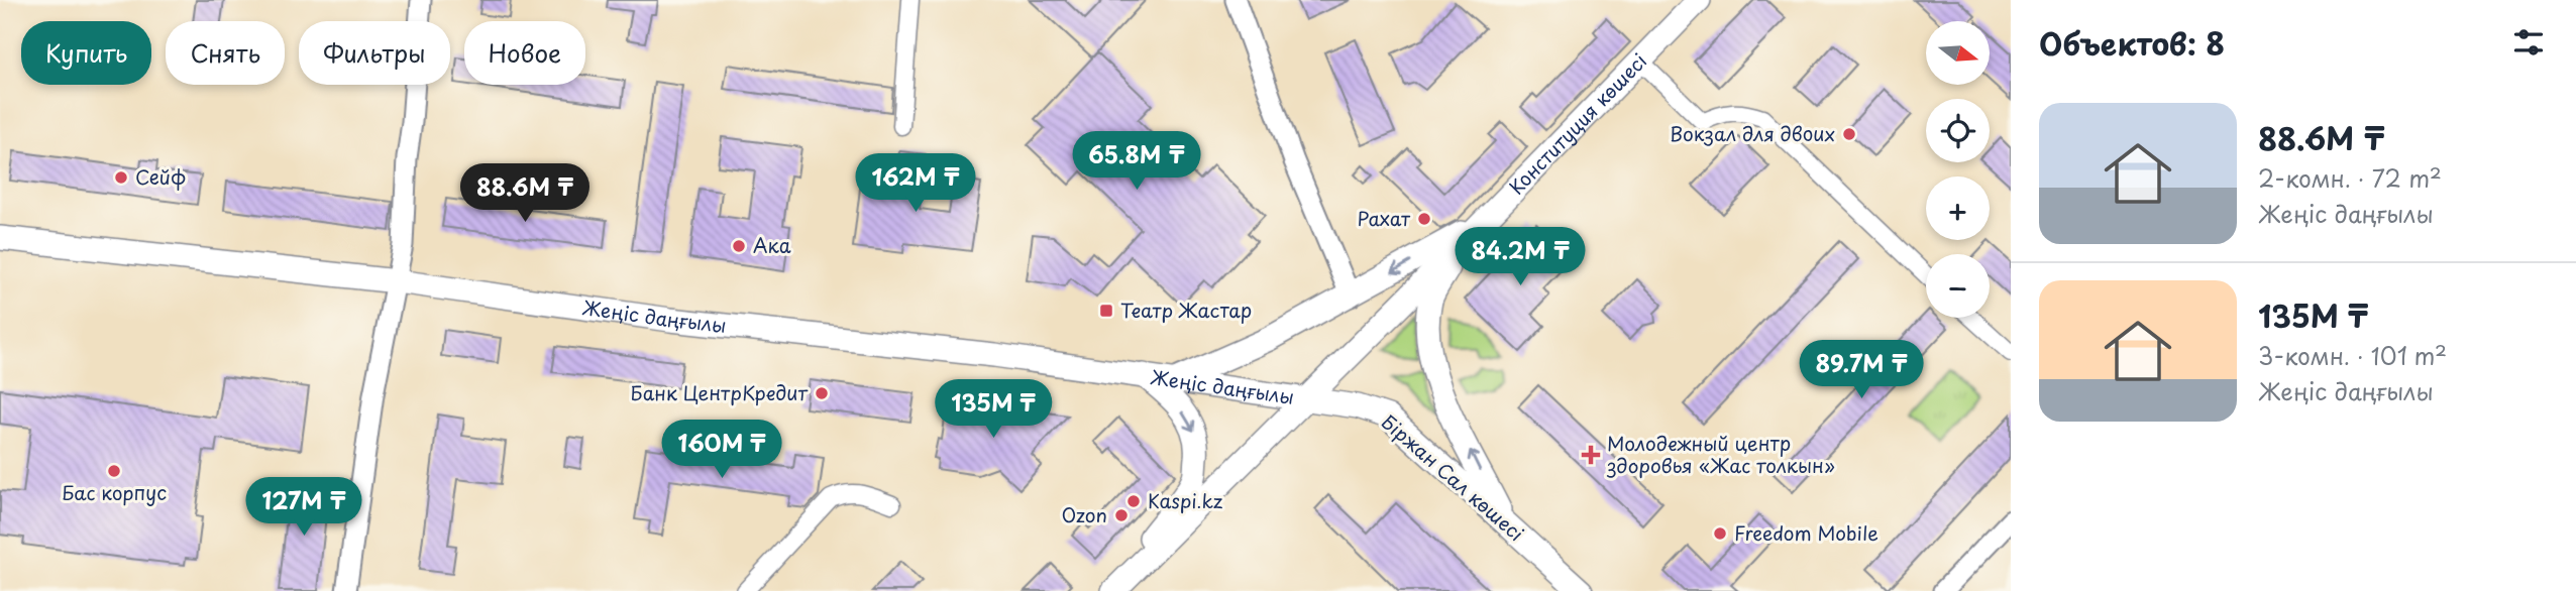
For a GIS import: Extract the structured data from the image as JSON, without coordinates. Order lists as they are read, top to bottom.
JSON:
{
  "streets": {
    "main road": ["Конституция көшесі", "Жеңіс даңғылы", "Біржан Сал көшесі"]
  },
  "crossings": [
    ["Конституция көшесі", "Жеңіс даңғылы"],
    ["Конституция көшесі", "Біржан Сал көшесі"],
    ["Жеңіс даңғылы", "Біржан Сал көшесі"]
  ],
  "places": {
    "other": [
      "Вокзал для двоих",
      "Сейф",
      "Рахат",
      "Ака",
      "Банк ЦентрКредит",
      "Бас корпус",
      "Kaspi.kz",
      "Ozon",
      "Freedom Mobile"
    ],
    "transit": ["Театр Жастар"],
    "health": ["Молодежный центр здоровья «Жас толкын»"]
  },
  "north": "right",
  "page": {
    "heading": "Объектов: 8",
    "map_buttons": ["+", "−"],
    "chip": [
      "Купить",
      "Снять",
      "Фильтры",
      "Новое"
    ],
    "list": [
      {
        "name": "88.6M ₸",
        "note": "2-комн. · 72 m² · Жеңіс даңғылы"
      },
      {
        "name": "135M ₸",
        "note": "3-комн. · 101 m² · Жеңіс даңғылы"
      }
    ],
    "price": [
      "65.8M ₸",
      "162M ₸",
      "88.6M ₸",
      "84.2M ₸",
      "89.7M ₸",
      "135M ₸",
      "160M ₸",
      "127M ₸"
    ]
  }
}
